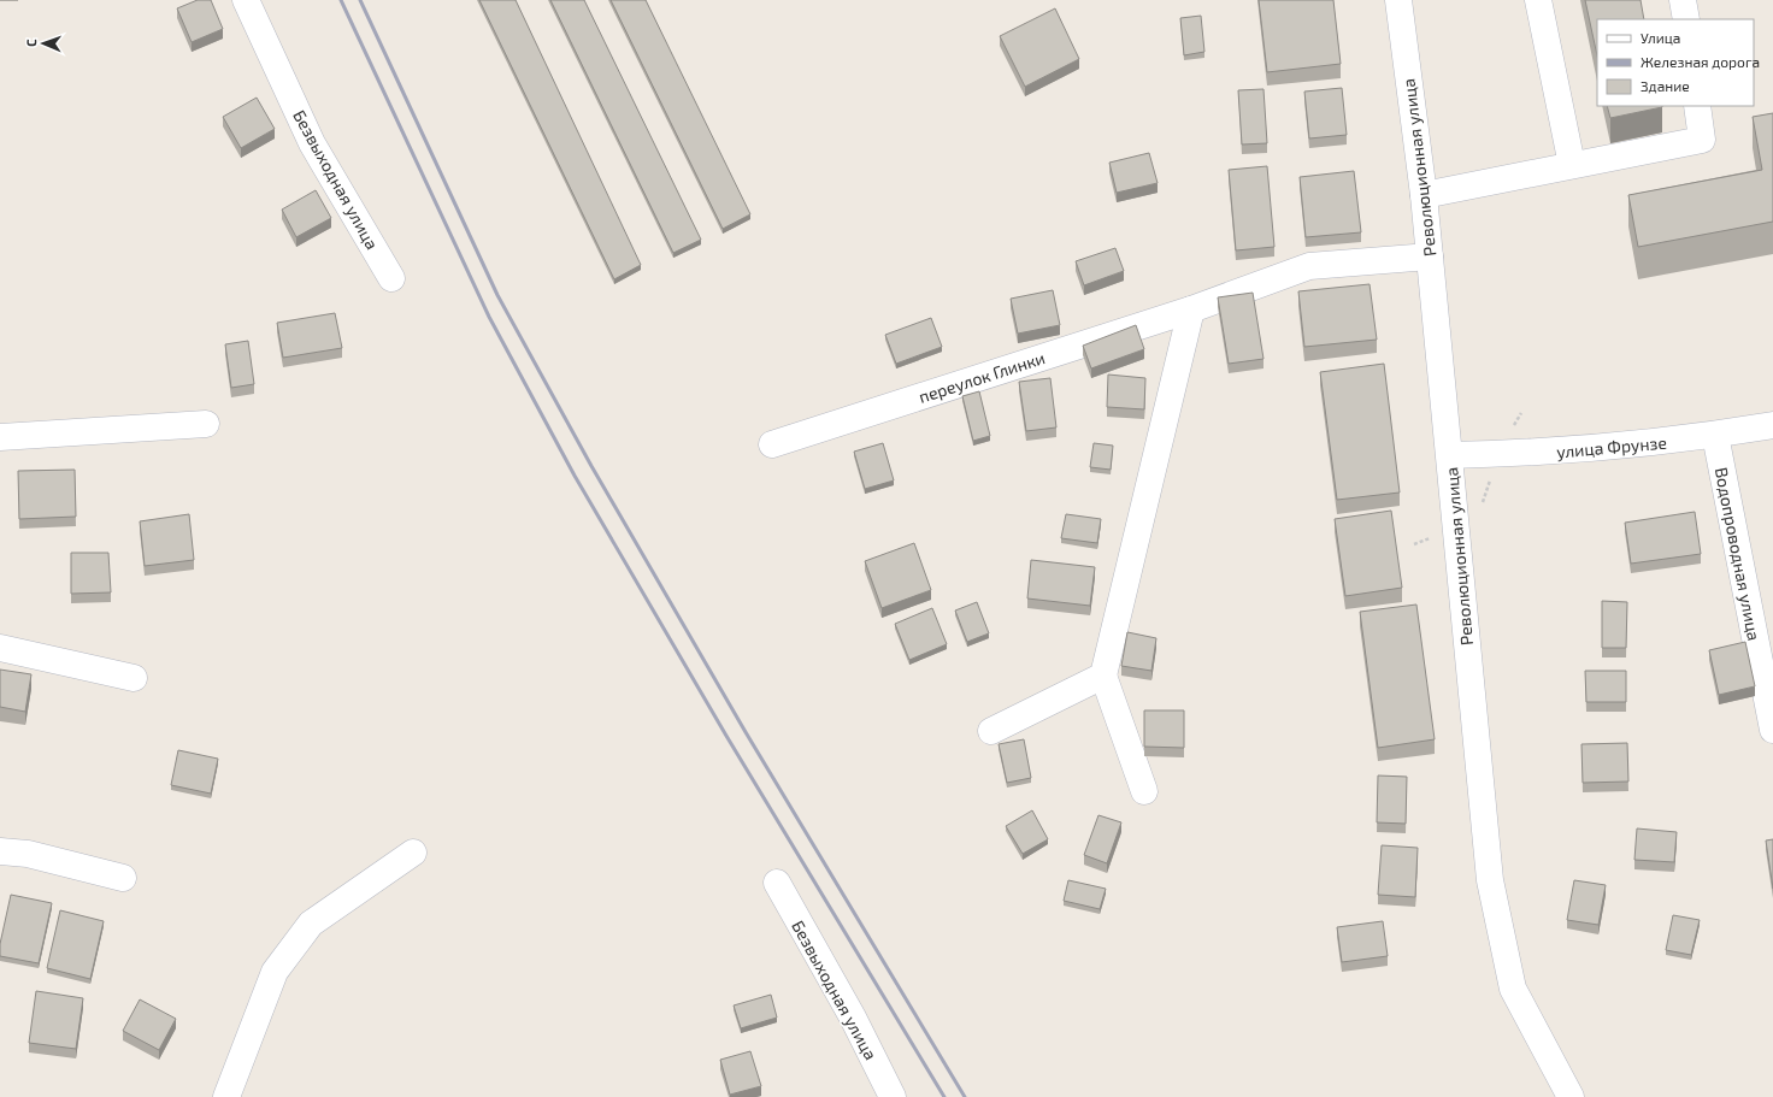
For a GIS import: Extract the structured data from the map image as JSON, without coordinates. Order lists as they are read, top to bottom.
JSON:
{
  "streets": {
    "street": [
      "Революционная улица",
      "Безвыходная улица",
      "переулок Глинки",
      "улица Фрунзе",
      "Водопроводная улица"
    ]
  },
  "crossings": [
    ["Революционная улица", "переулок Глинки"],
    ["Революционная улица", "улица Фрунзе"],
    ["улица Фрунзе", "Водопроводная улица"]
  ],
  "legend": ["Улица", "Железная дорога", "Здание"],
  "north": "left"
}
